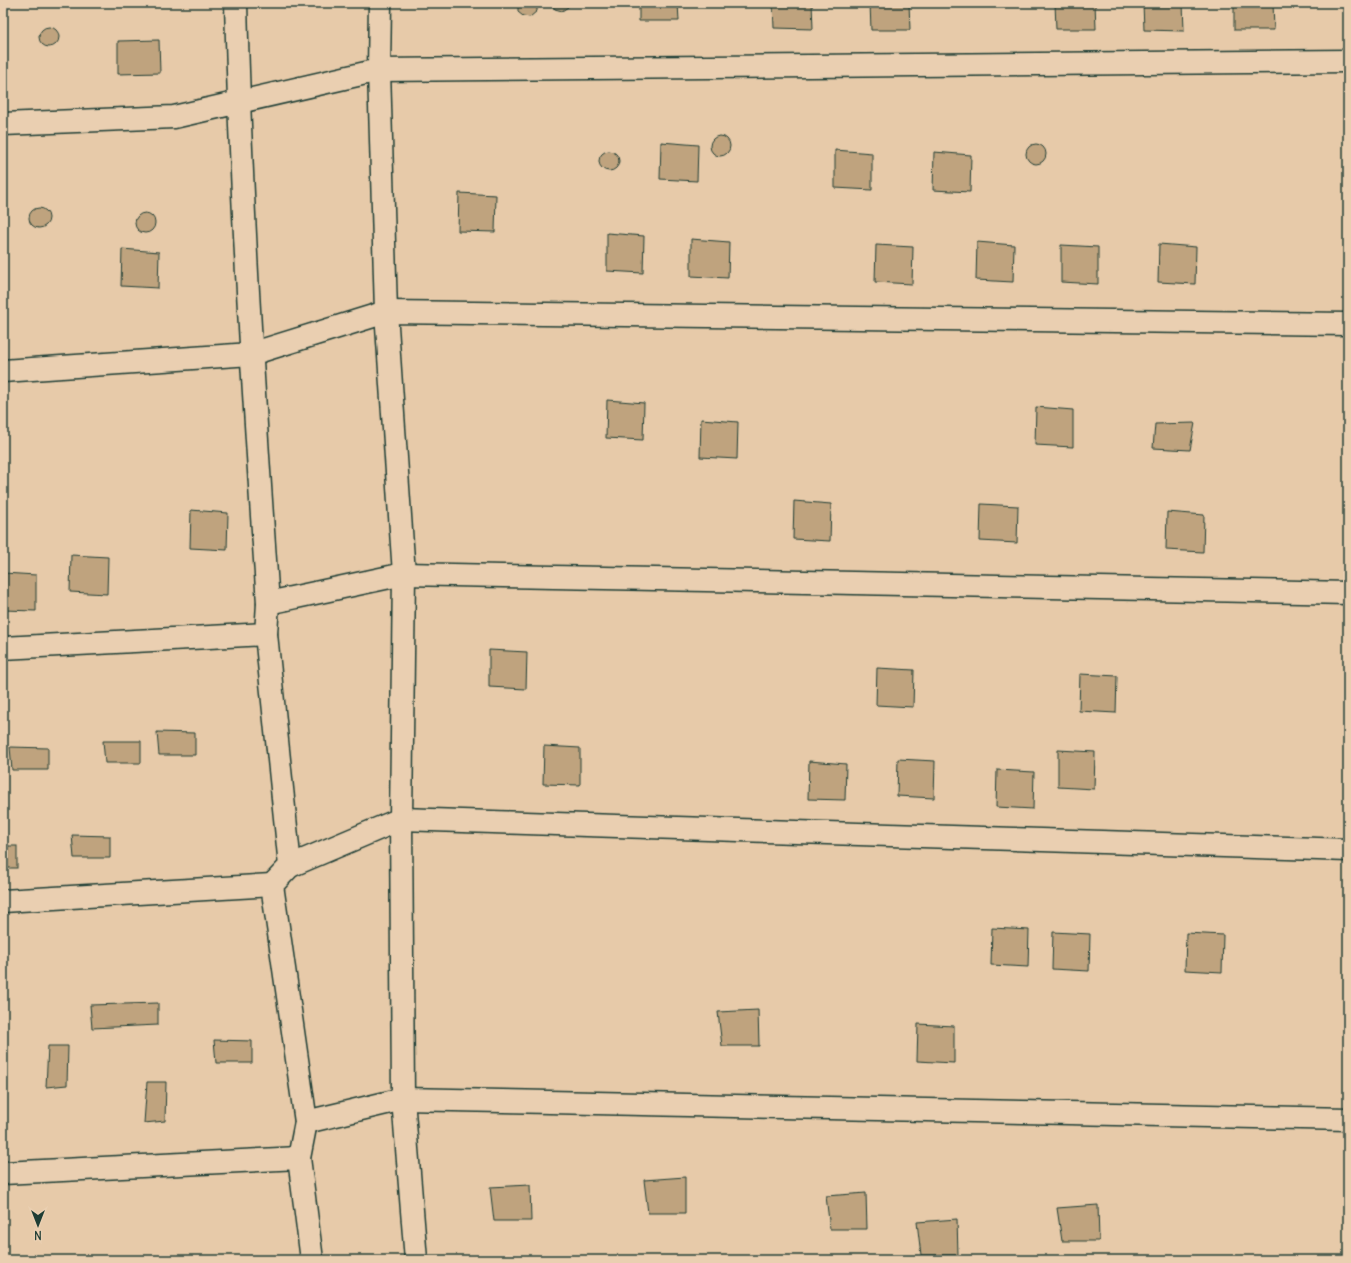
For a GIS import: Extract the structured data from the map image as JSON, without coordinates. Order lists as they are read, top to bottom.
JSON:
{
  "north": "bottom"
}
